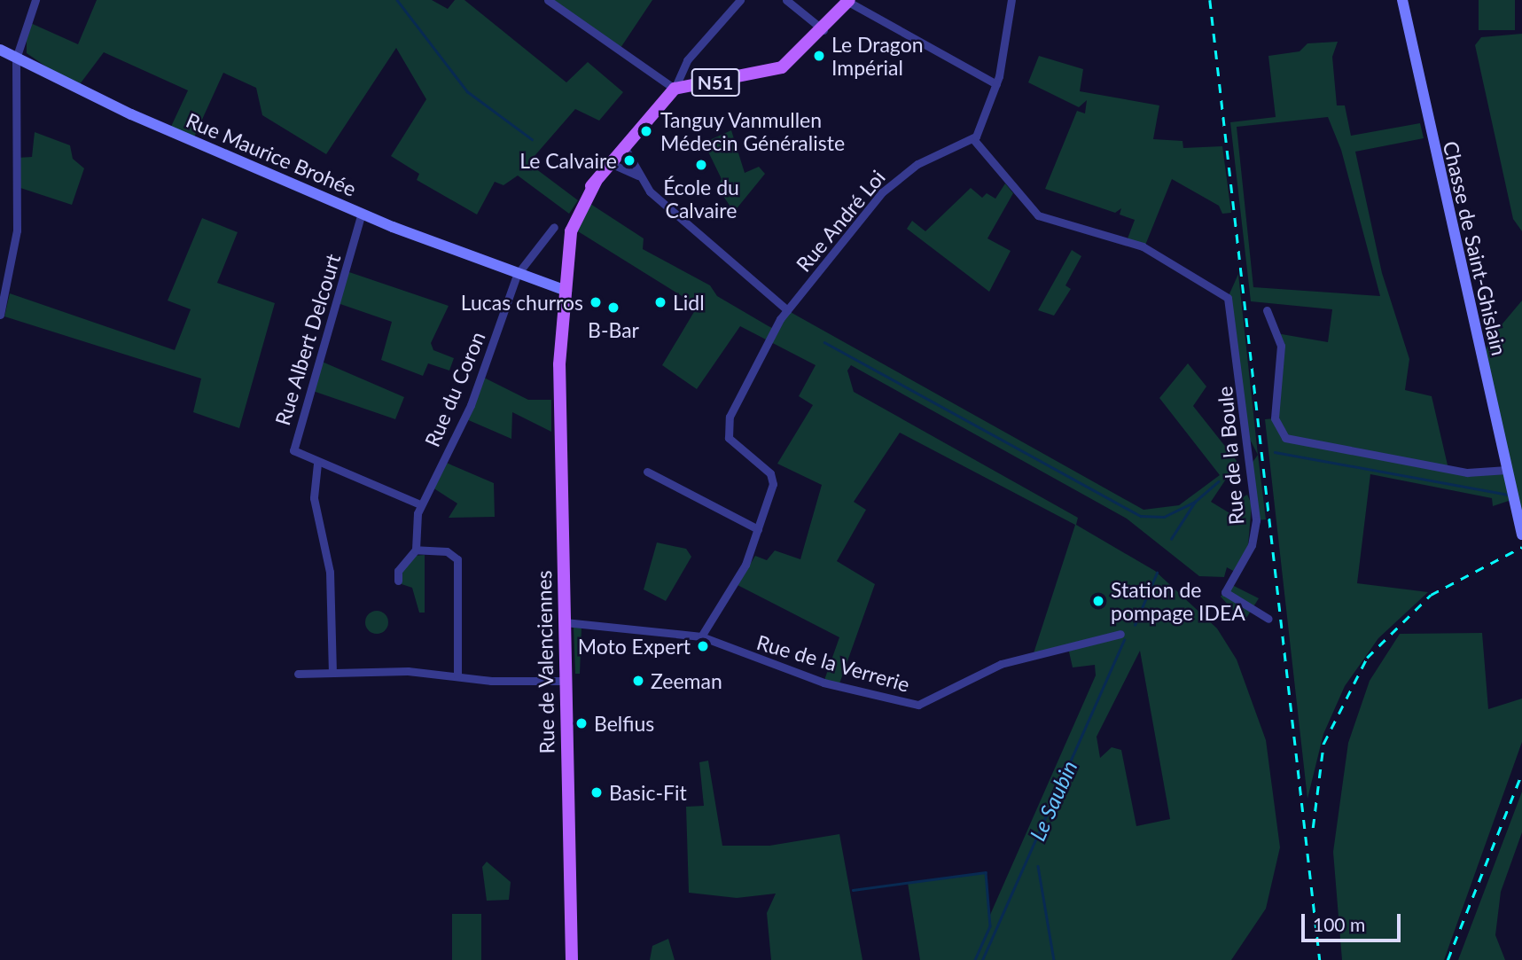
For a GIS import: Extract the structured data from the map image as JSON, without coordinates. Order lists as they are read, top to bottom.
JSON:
{
  "streets": {
    "main road": ["N51", "Rue de Valenciennes"],
    "street": [
      "Rue Maurice Brohée",
      "Rue André Loi",
      "Chasse de Saint-Ghislain",
      "Rue Albert Delcourt",
      "Rue du Coron",
      "Rue de la Boule",
      "Rue de la Verrerie"
    ]
  },
  "crossings": [
    ["N51", "Rue de Valenciennes"],
    ["Rue Maurice Brohée", "Rue Albert Delcourt"],
    ["Rue Maurice Brohée", "Rue du Coron"],
    ["Rue Maurice Brohée", "Rue de Valenciennes"],
    ["Rue André Loi", "Rue de la Boule"],
    ["Rue Albert Delcourt", "Rue du Coron"],
    ["Rue de Valenciennes", "Rue de la Verrerie"]
  ],
  "water": ["Le Saubin"],
  "places": [
    "Le Dragon Impérial",
    "Tanguy Vanmullen Médecin Généraliste",
    "Le Calvaire",
    "École du Calvaire",
    "Lucas churros",
    "Lidl",
    "B-Bar",
    "Station de pompage IDEA",
    "Moto Expert",
    "Zeeman",
    "Belfius",
    "Basic-Fit"
  ],
  "scale_bar": "100 m"
}
